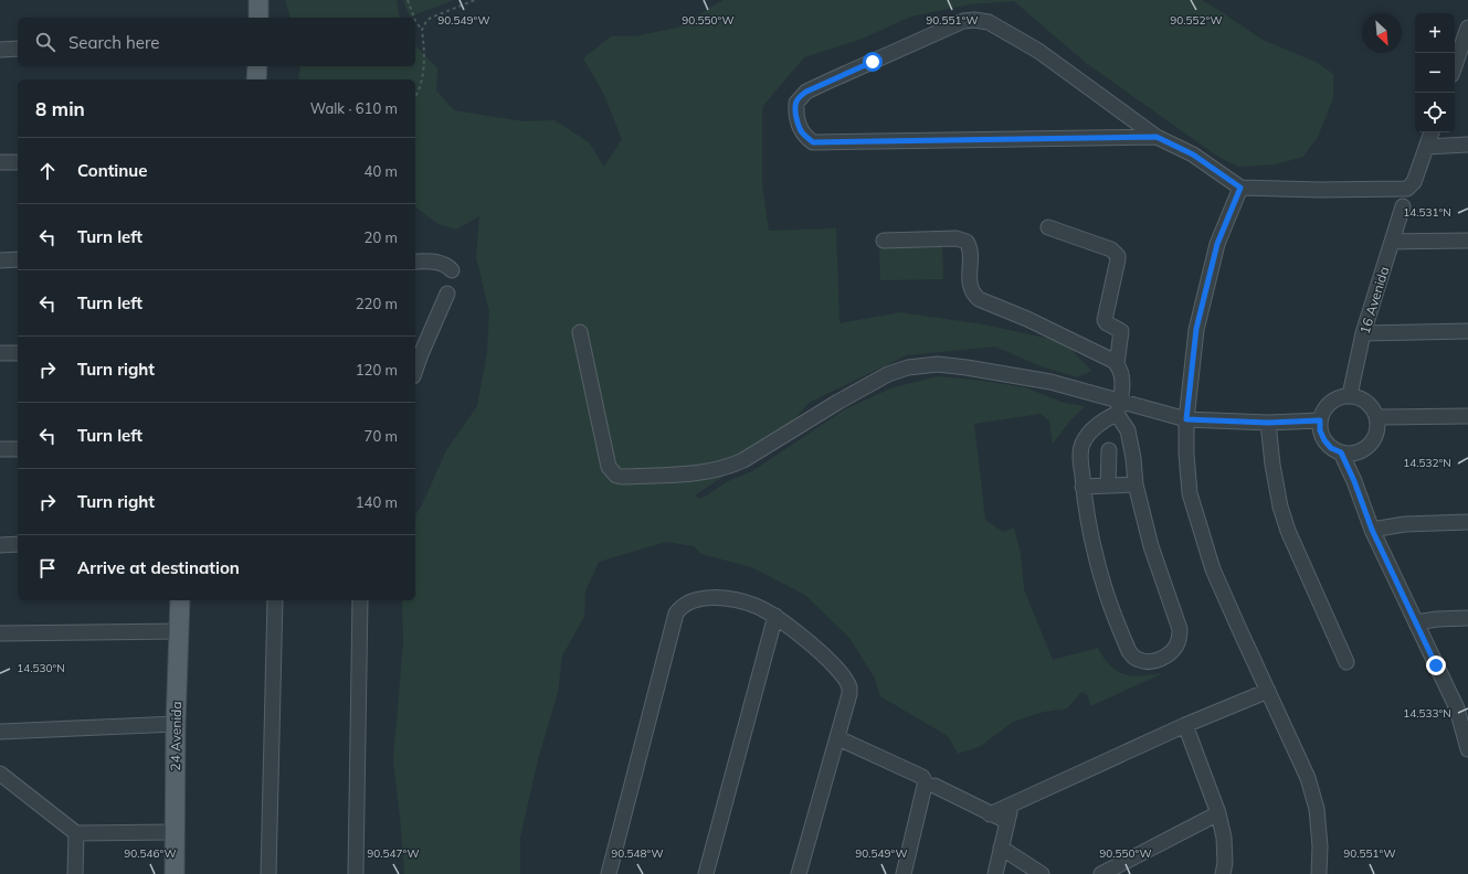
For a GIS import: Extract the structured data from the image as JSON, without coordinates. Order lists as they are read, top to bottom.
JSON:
{
  "streets": {
    "main road": ["24 Avenida"],
    "street": ["16 Avenida"]
  },
  "north": "bottom right",
  "page": {
    "map_buttons": ["+", "−"],
    "search": "Search here",
    "heading": ["8 min", "Walk · 610 m"],
    "list": [
      ["Continue", "40 m"],
      ["Turn left", "20 m"],
      ["Turn left", "220 m"],
      ["Turn right", "120 m"],
      ["Turn left", "70 m"],
      ["Turn right", "140 m"],
      "Arrive at destination"
    ]
  },
  "coordinates": [
    "90.549°W",
    "90.550°W",
    "90.551°W",
    "90.552°W",
    "14.531°N",
    "14.532°N",
    "14.530°N",
    "14.533°N",
    "90.546°W",
    "90.547°W",
    "90.548°W"
  ]
}
